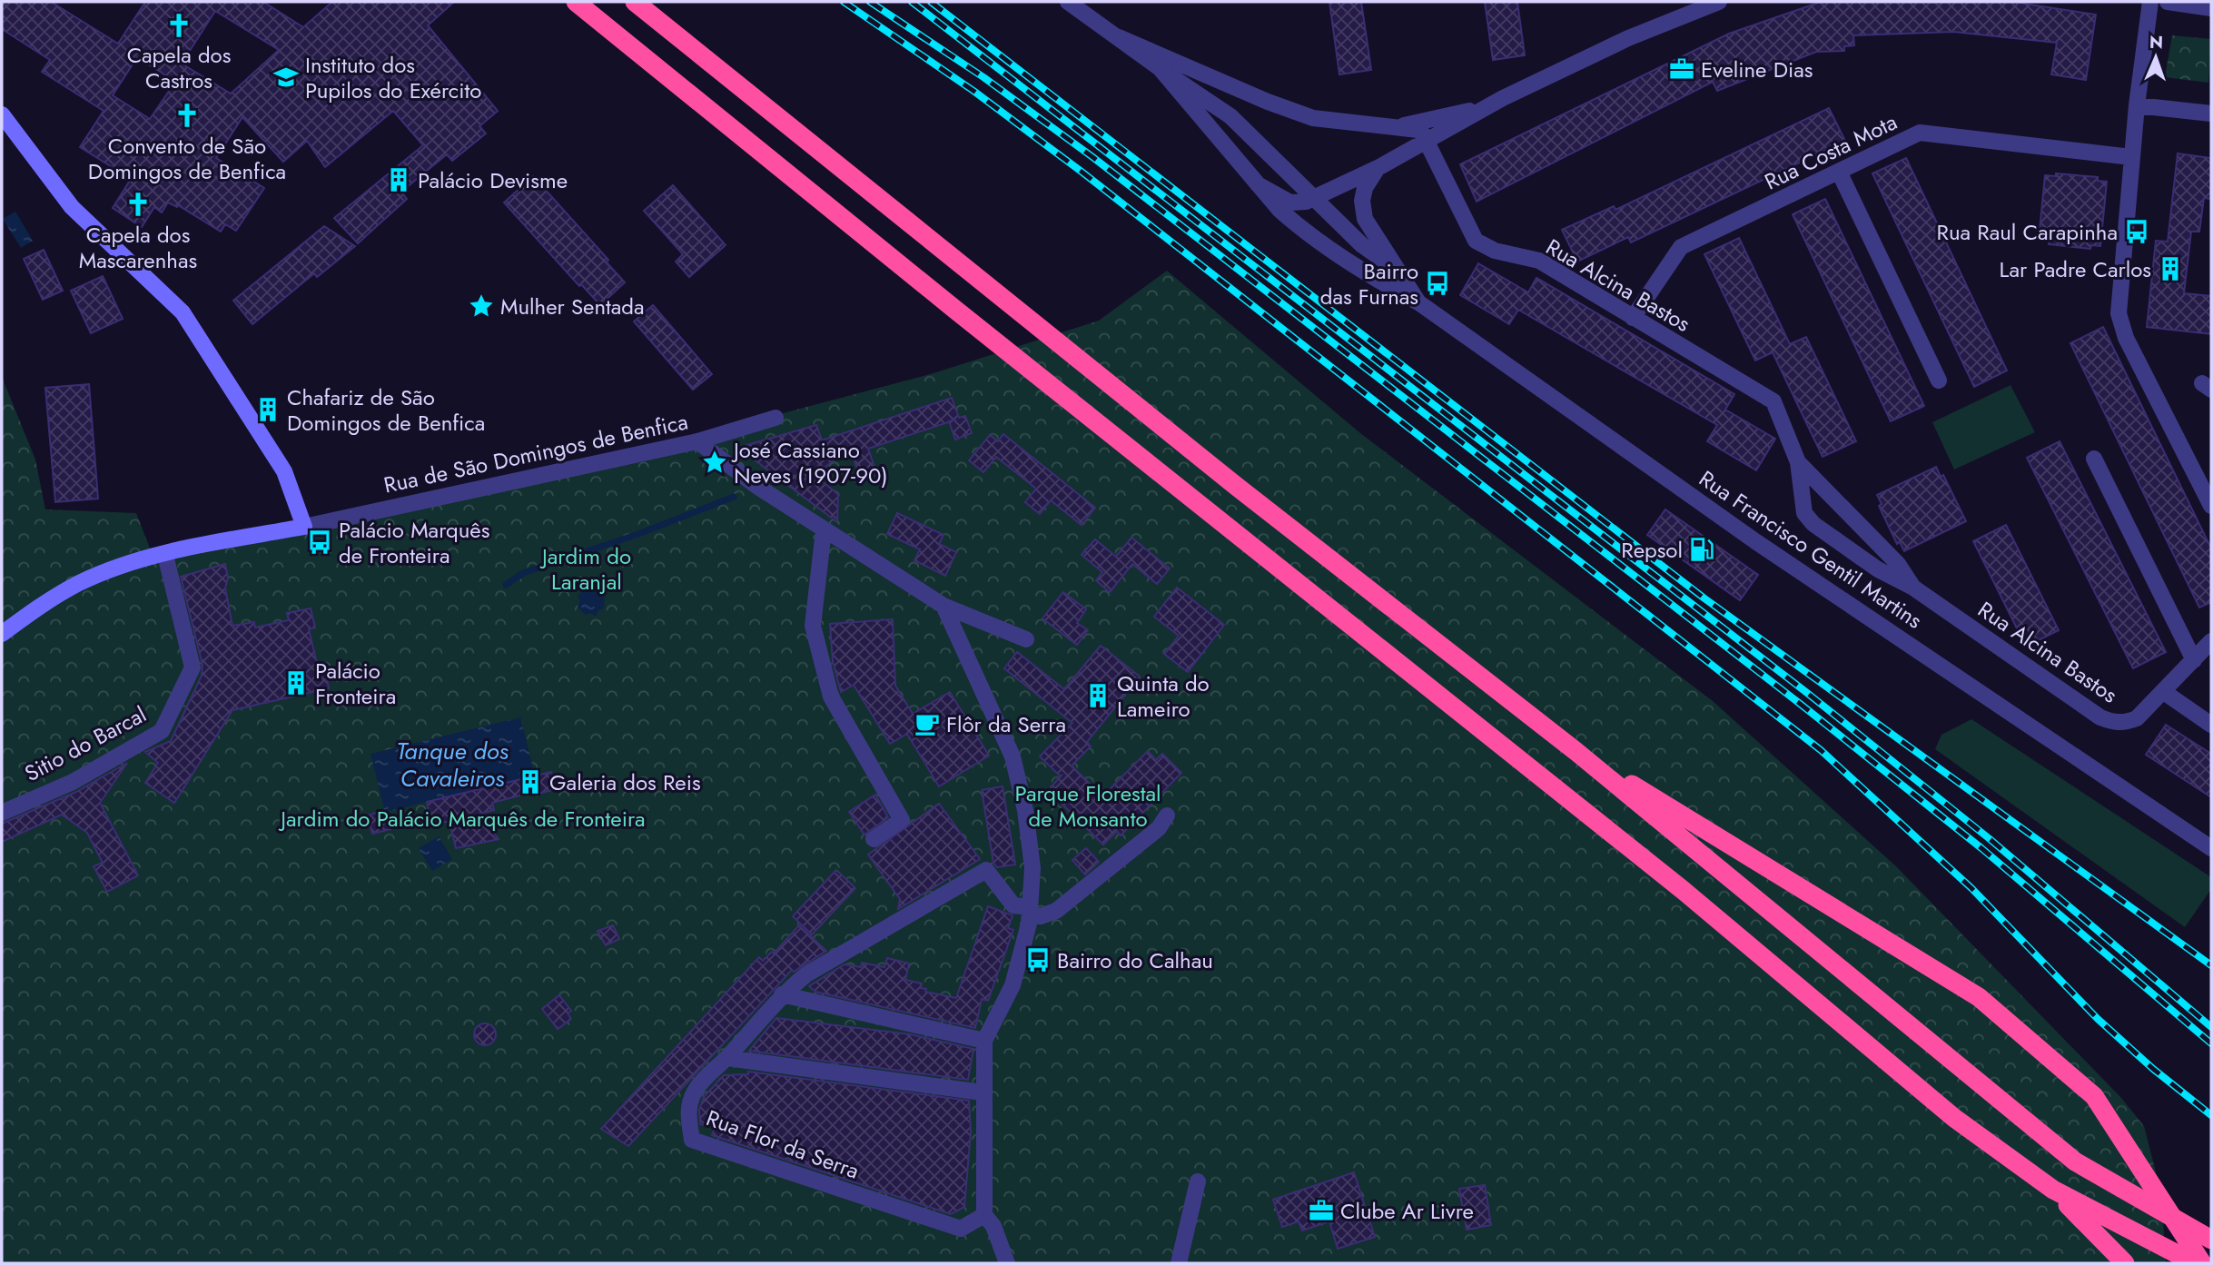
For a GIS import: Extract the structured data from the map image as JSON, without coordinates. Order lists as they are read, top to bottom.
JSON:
{
  "streets": {
    "street": [
      "Rua Costa Mota",
      "Rua Alcina Bastos",
      "Rua de São Domingos de Benfica",
      "Rua Francisco Gentil Martins",
      "Sitio do Barcal",
      "Rua Flor da Serra"
    ]
  },
  "crossings": [
    ["Rua Costa Mota", "Rua Alcina Bastos"]
  ],
  "water": ["Tanque dos Cavaleiros"],
  "parks": ["Jardim do Laranjal", "Parque Florestal de Monsanto", "Jardim do Palácio Marquês de Fronteira"],
  "places": {
    "church": ["Capela dos Castros", "Convento de São Domingos de Benfica", "Capela dos Mascarenhas"],
    "office": ["Eveline Dias", "Clube Ar Livre"],
    "school or university": ["Instituto dos Pupilos do Exército"],
    "building": [
      "Palácio Devisme",
      "Lar Padre Carlos",
      "Chafariz de São Domingos de Benfica",
      "Palácio Fronteira",
      "Quinta do Lameiro",
      "Galeria dos Reis"
    ],
    "bus stop": [
      "Rua Raul Carapinha",
      "Bairro das Furnas",
      "Palácio Marquês de Fronteira",
      "Bairro do Calhau"
    ],
    "place": ["Mulher Sentada", "José Cassiano Neves (1907-90)"],
    "fuel station": ["Repsol"],
    "cafe": ["Flôr da Serra"]
  },
  "north": "top"
}
